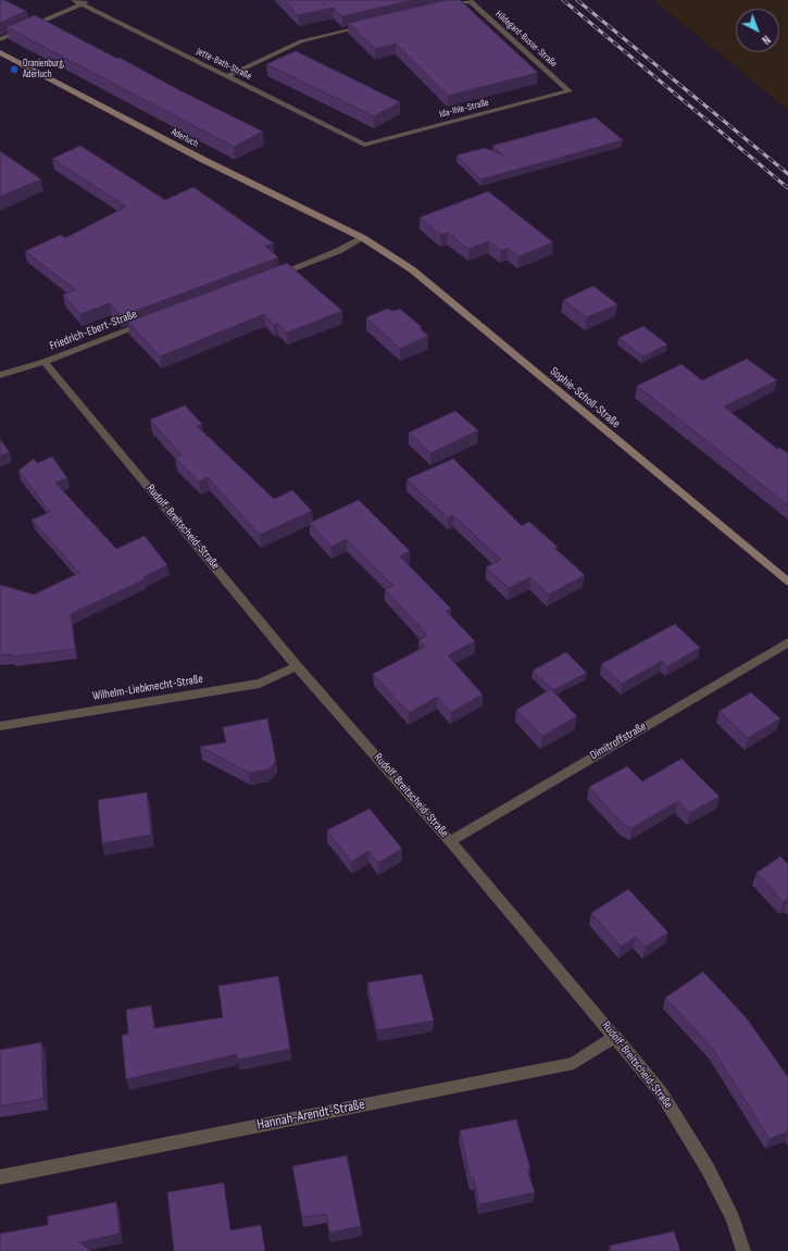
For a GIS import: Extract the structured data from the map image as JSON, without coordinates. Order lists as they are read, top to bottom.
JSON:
{
  "streets": {
    "street": [
      "Hildegard-Busse-Straße",
      "Jette-Bath-Straße",
      "Ida-Ihle-Straße",
      "Aderluch",
      "Friedrich-Ebert-Straße",
      "Sophie-Scholl-Straße",
      "Rudolf-Breitscheid-Straße",
      "Wilhelm-Liebknecht-Straße",
      "Dimitroffstraße",
      "Hannah-Arendt-Straße"
    ]
  },
  "crossings": [
    ["Hildegard-Busse-Straße", "Ida-Ihle-Straße"],
    ["Jette-Bath-Straße", "Ida-Ihle-Straße"],
    ["Aderluch", "Sophie-Scholl-Straße"],
    ["Friedrich-Ebert-Straße", "Rudolf-Breitscheid-Straße"],
    ["Rudolf-Breitscheid-Straße", "Wilhelm-Liebknecht-Straße"],
    ["Rudolf-Breitscheid-Straße", "Dimitroffstraße"],
    ["Rudolf-Breitscheid-Straße", "Hannah-Arendt-Straße"]
  ],
  "places": ["Oranienburg, Aderluch"],
  "north": "bottom right"
}
